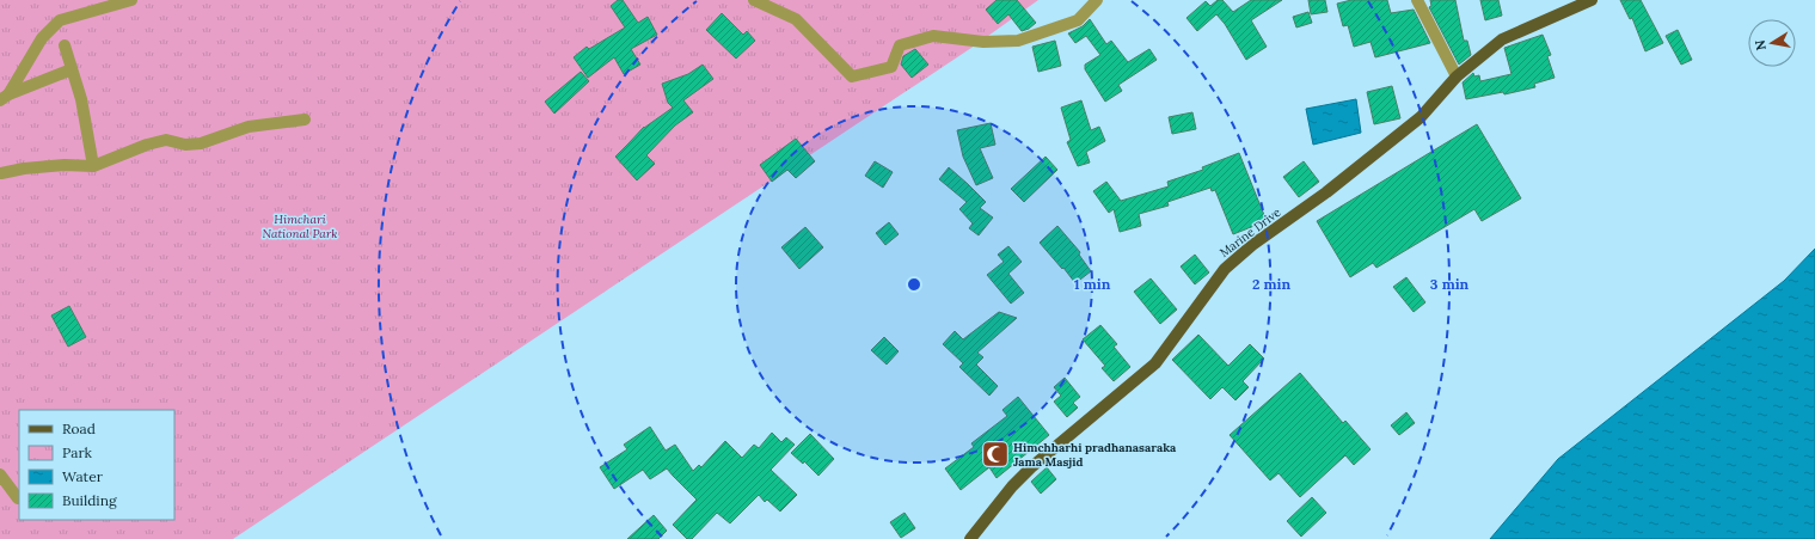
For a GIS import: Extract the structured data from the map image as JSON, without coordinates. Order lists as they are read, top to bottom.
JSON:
{
  "streets": {
    "main road": ["Marine Drive"]
  },
  "parks": ["Himchari National Park"],
  "places": {
    "mosque": ["Himchharhi pradhanasaraka Jama Masjid"]
  },
  "legend": [
    "Road",
    "Park",
    "Water",
    "Building"
  ],
  "north": "left",
  "rings": ["1 min", "2 min", "3 min"]
}
